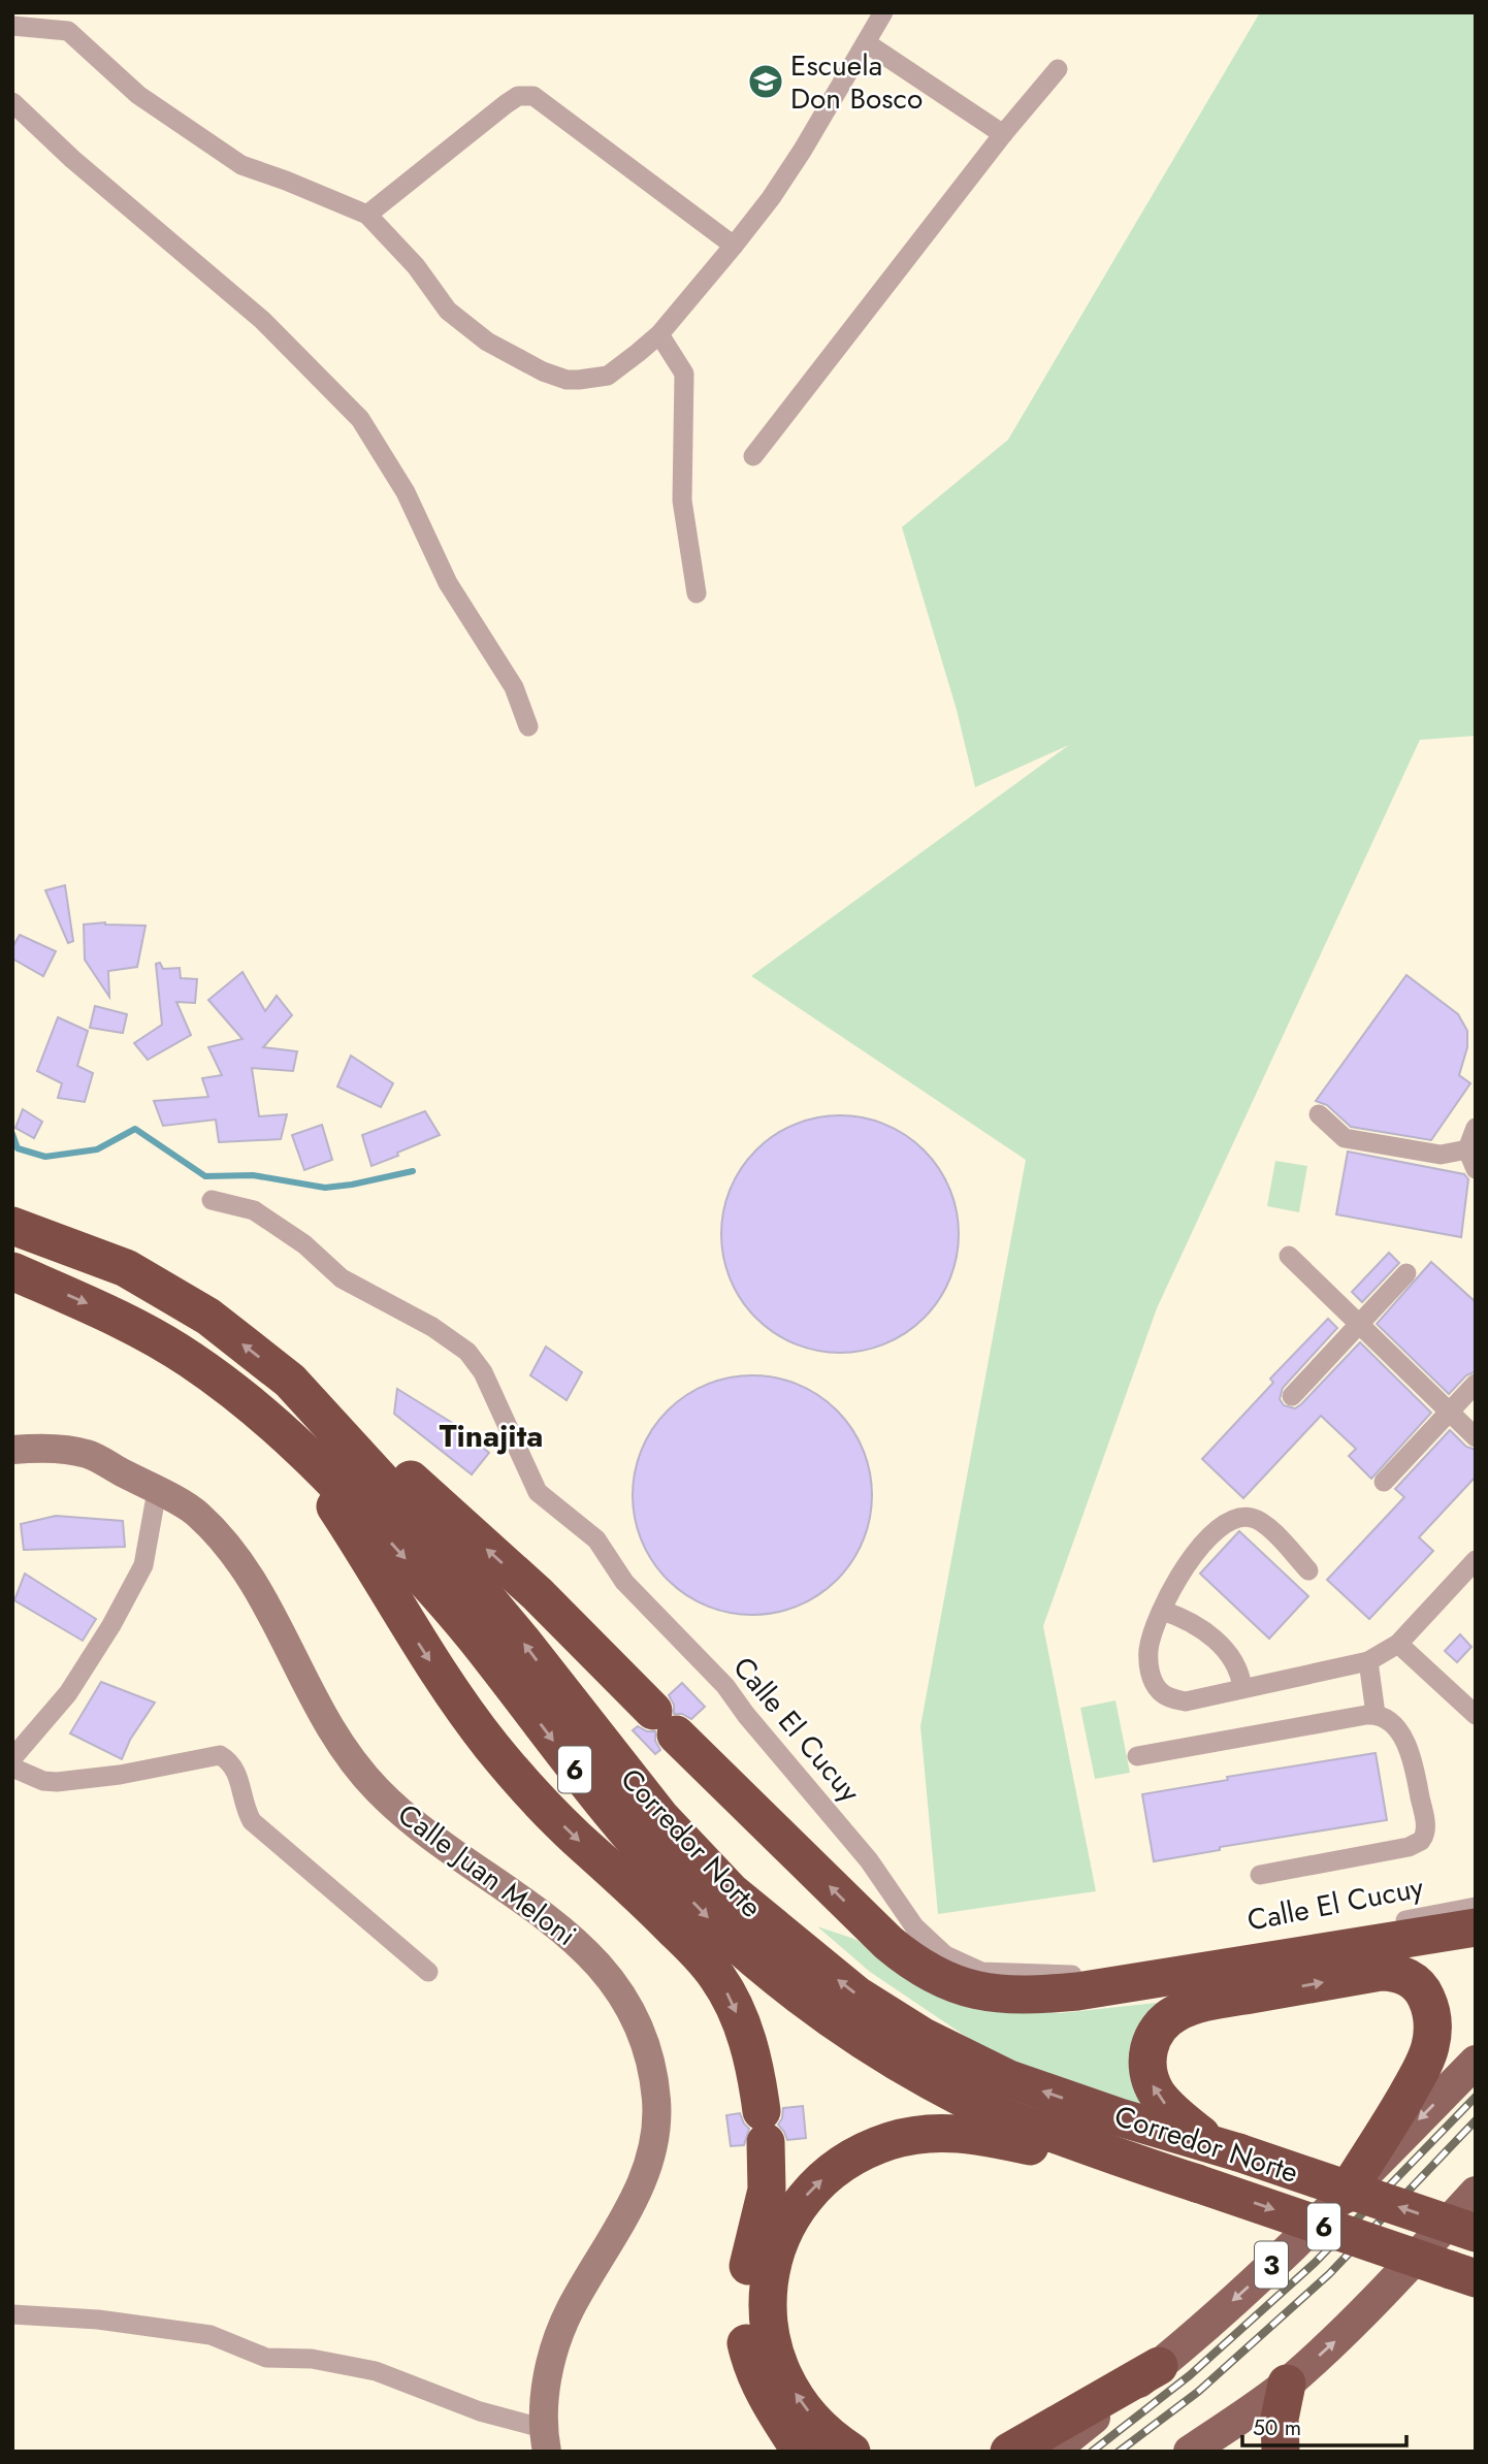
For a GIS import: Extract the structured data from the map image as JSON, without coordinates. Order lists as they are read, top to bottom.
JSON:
{
  "streets": {
    "highway": ["6", "Corredor Norte"],
    "main road": ["Calle Juan Meloni", "3"],
    "street": ["Calle El Cucuy"]
  },
  "districts": ["Tinajita"],
  "places": {
    "school or university": ["Escuela Don Bosco"]
  },
  "scale_bar": "50 m"
}
